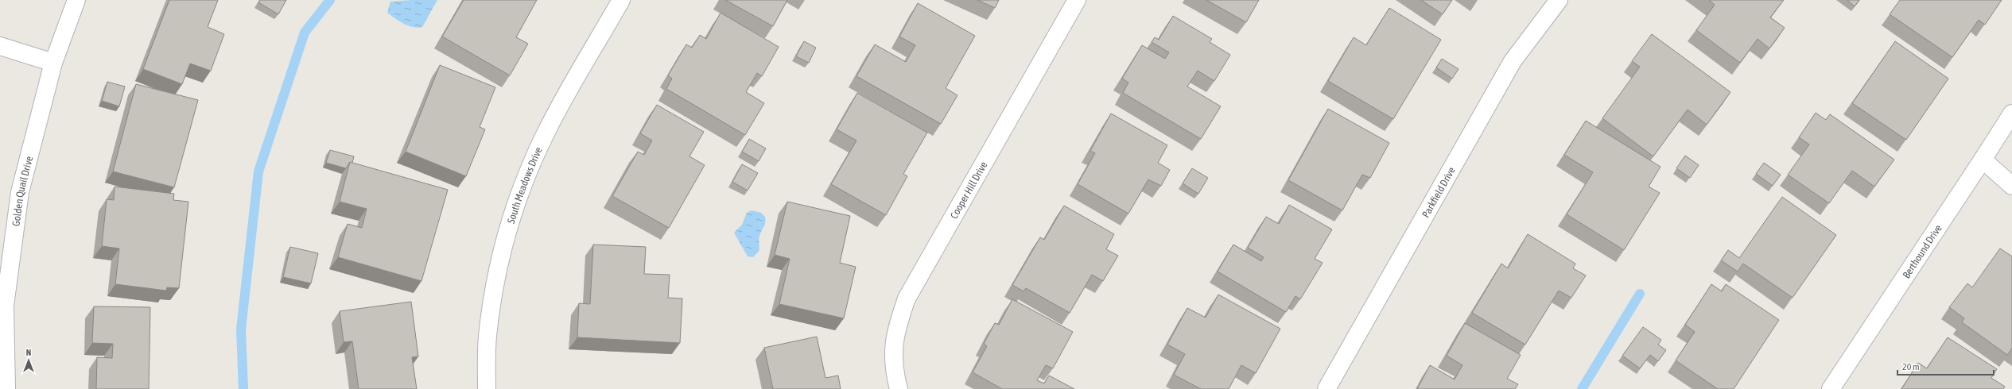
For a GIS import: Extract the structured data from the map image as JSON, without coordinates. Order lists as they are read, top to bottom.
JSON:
{
  "streets": {
    "street": [
      "South Meadows Drive",
      "Cooper Hill Drive",
      "Golden Quail Drive",
      "Parkfield Drive",
      "Berthound Drive"
    ]
  },
  "scale_bar": "20 m",
  "north": "top"
}
